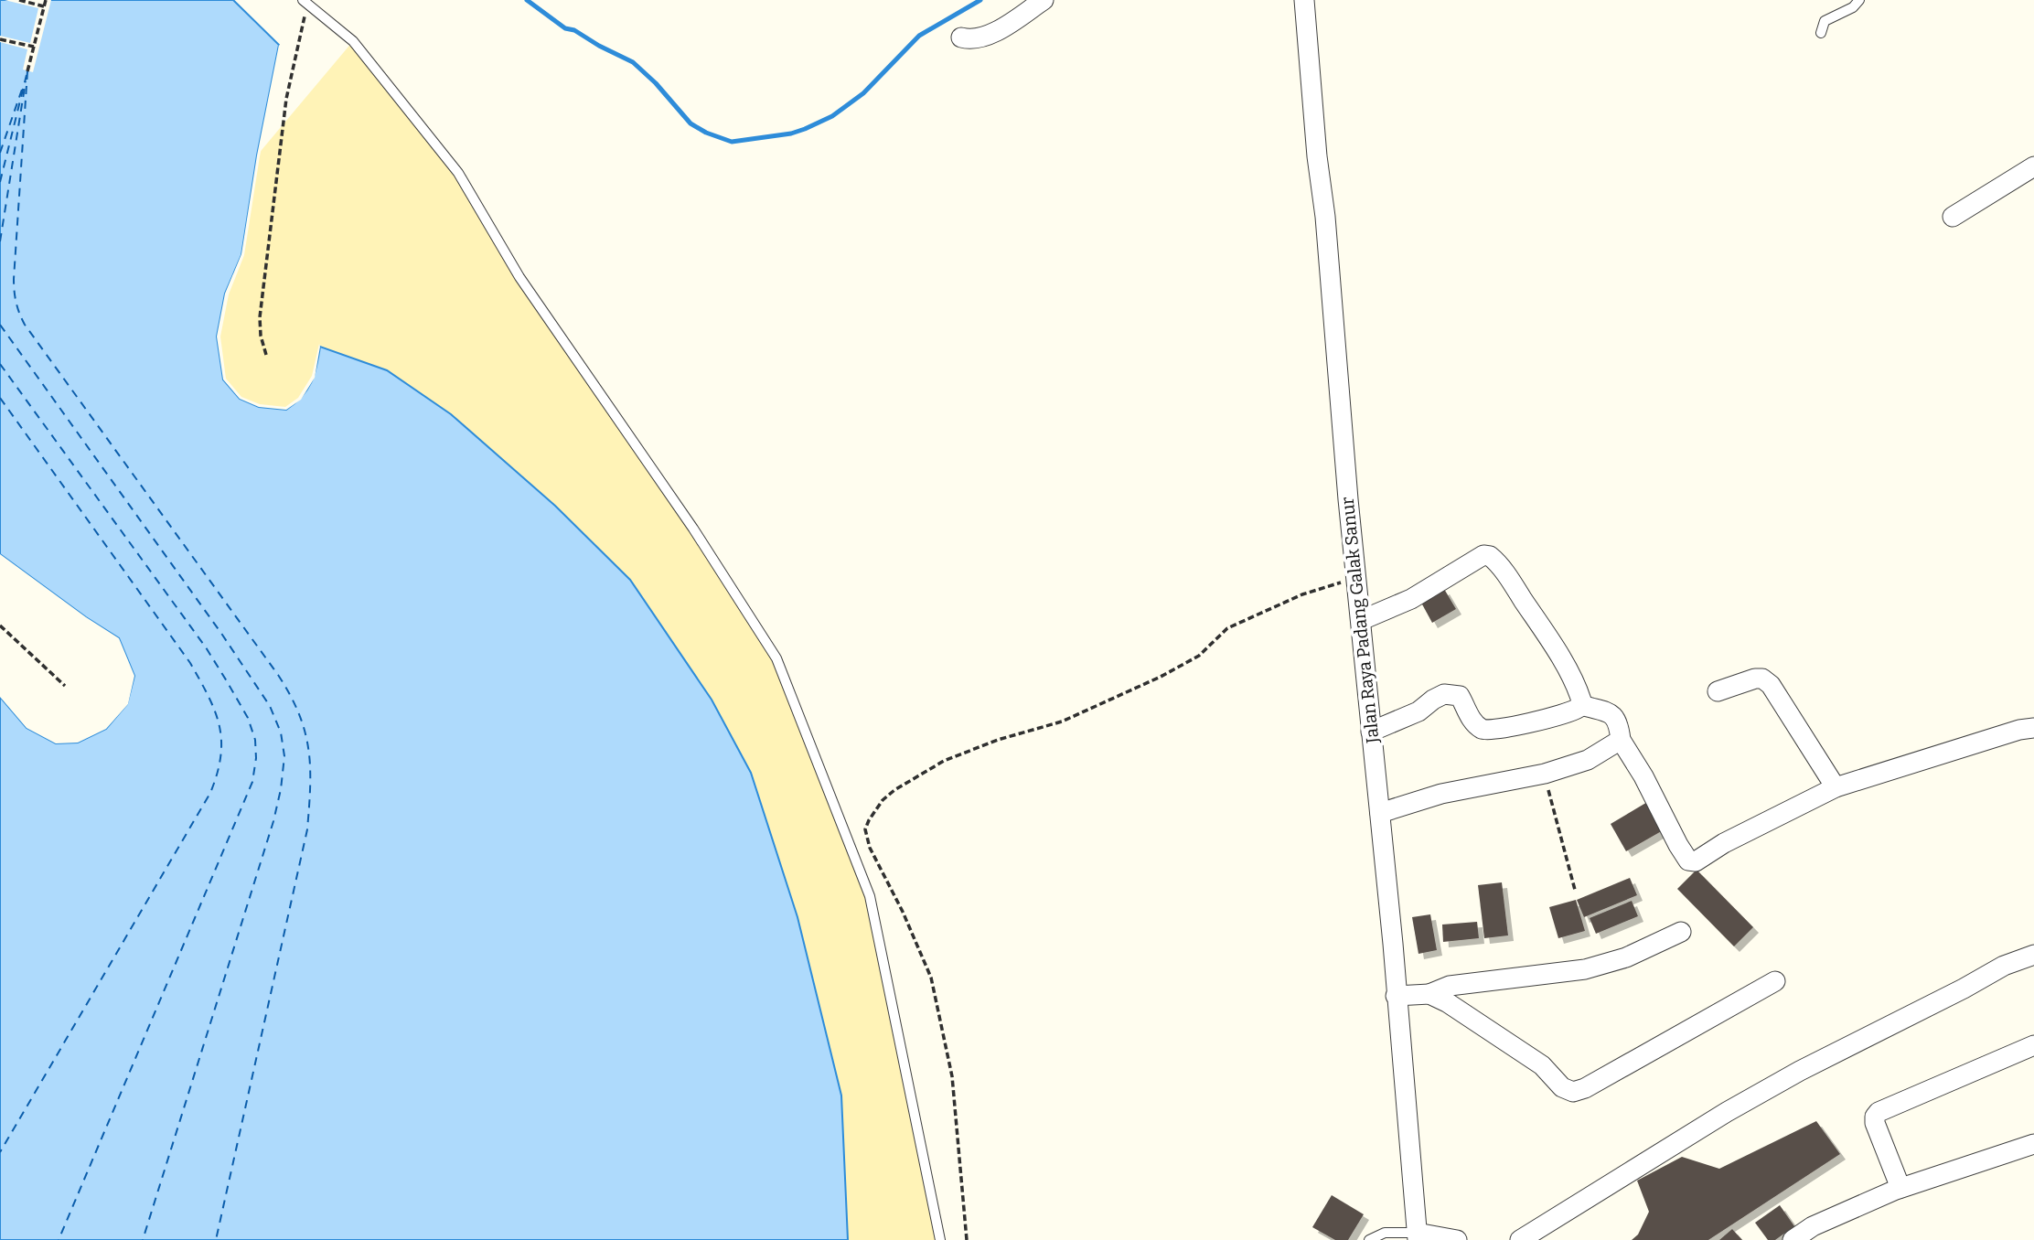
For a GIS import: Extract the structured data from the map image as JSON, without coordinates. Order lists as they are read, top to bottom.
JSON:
{
  "streets": {
    "street": ["Jalan Raya Padang Galak Sanur"]
  }
}
